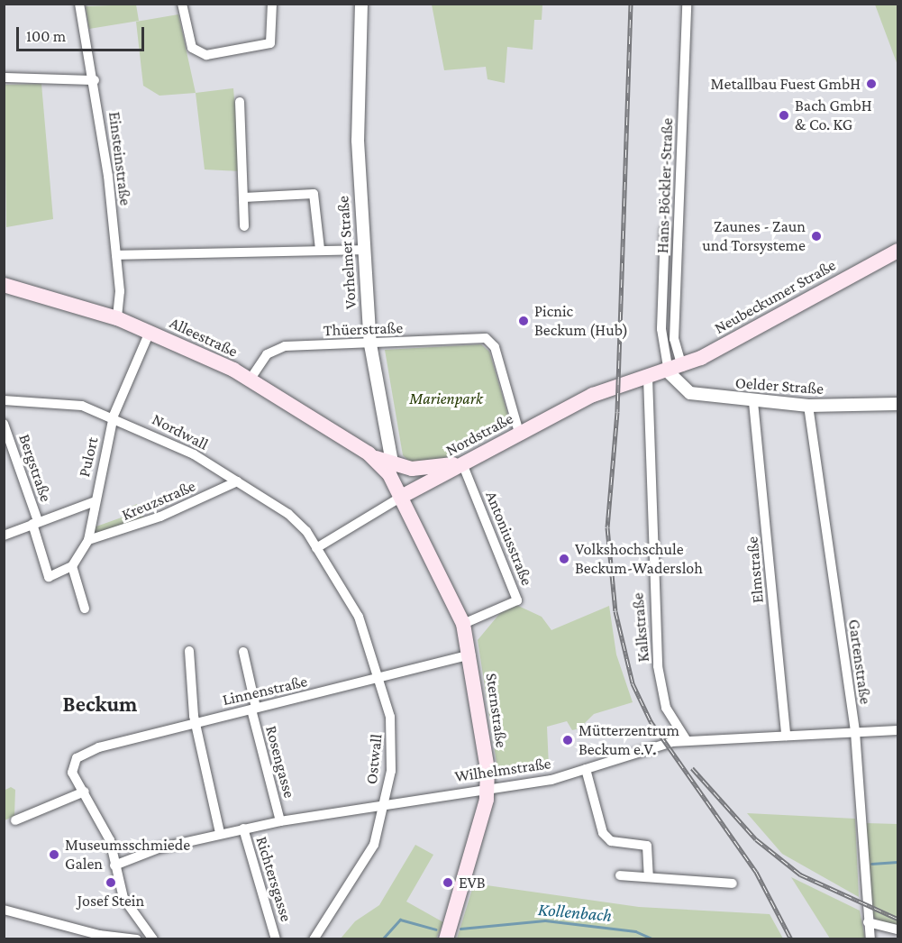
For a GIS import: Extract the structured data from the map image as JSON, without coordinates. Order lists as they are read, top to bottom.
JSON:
{
  "streets": {
    "main road": [
      "Vorhelmer Straße",
      "Neubeckumer Straße",
      "Alleestraße",
      "Nordstraße",
      "Sternstraße"
    ],
    "street": [
      "Einsteinstraße",
      "Hans-Böckler-Straße",
      "Thüerstraße",
      "Oelder Straße",
      "Nordwall",
      "Pulort",
      "Bergstraße",
      "Kreuzstraße",
      "Antoniusstraße",
      "Elmstraße",
      "Kalkstraße",
      "Gartenstraße",
      "Linnenstraße",
      "Ostwall",
      "Rosengasse",
      "Wilhelmstraße",
      "Richtersgasse"
    ]
  },
  "crossings": [
    ["Einsteinstraße", "Alleestraße"],
    ["Hans-Böckler-Straße", "Neubeckumer Straße"],
    ["Hans-Böckler-Straße", "Oelder Straße"],
    ["Hans-Böckler-Straße", "Nordstraße"],
    ["Vorhelmer Straße", "Thüerstraße"],
    ["Vorhelmer Straße", "Alleestraße"],
    ["Vorhelmer Straße", "Nordstraße"],
    ["Vorhelmer Straße", "Sternstraße"],
    ["Neubeckumer Straße", "Oelder Straße"],
    ["Neubeckumer Straße", "Nordstraße"],
    ["Thüerstraße", "Alleestraße"],
    ["Thüerstraße", "Nordstraße"],
    ["Alleestraße", "Nordstraße"],
    ["Alleestraße", "Pulort"],
    ["Alleestraße", "Antoniusstraße"],
    ["Alleestraße", "Sternstraße"],
    ["Oelder Straße", "Nordstraße"],
    ["Oelder Straße", "Elmstraße"],
    ["Oelder Straße", "Gartenstraße"],
    ["Nordwall", "Nordstraße"],
    ["Nordwall", "Pulort"],
    ["Nordwall", "Kreuzstraße"],
    ["Nordwall", "Ostwall"],
    ["Nordstraße", "Antoniusstraße"],
    ["Nordstraße", "Kalkstraße"],
    ["Nordstraße", "Sternstraße"],
    ["Nordstraße", "Ostwall"],
    ["Pulort", "Bergstraße"],
    ["Antoniusstraße", "Sternstraße"],
    ["Elmstraße", "Wilhelmstraße"],
    ["Kalkstraße", "Wilhelmstraße"],
    ["Gartenstraße", "Wilhelmstraße"],
    ["Linnenstraße", "Sternstraße"],
    ["Linnenstraße", "Ostwall"],
    ["Linnenstraße", "Rosengasse"],
    ["Sternstraße", "Wilhelmstraße"],
    ["Ostwall", "Wilhelmstraße"],
    ["Rosengasse", "Wilhelmstraße"],
    ["Wilhelmstraße", "Richtersgasse"]
  ],
  "districts": ["Beckum"],
  "water": ["Kollenbach"],
  "parks": ["Marienpark"],
  "places": [
    "Metallbau Fuest GmbH",
    "Bach GmbH & Co. KG",
    "Zaunes - Zaun und Torsysteme",
    "Picnic Beckum (Hub)",
    "Volkshochschule Beckum-Wadersloh",
    "Mütterzentrum Beckum e.V.",
    "Museumsschmiede Galen",
    "Josef Stein",
    "EVB"
  ],
  "scale_bar": "100 m"
}
